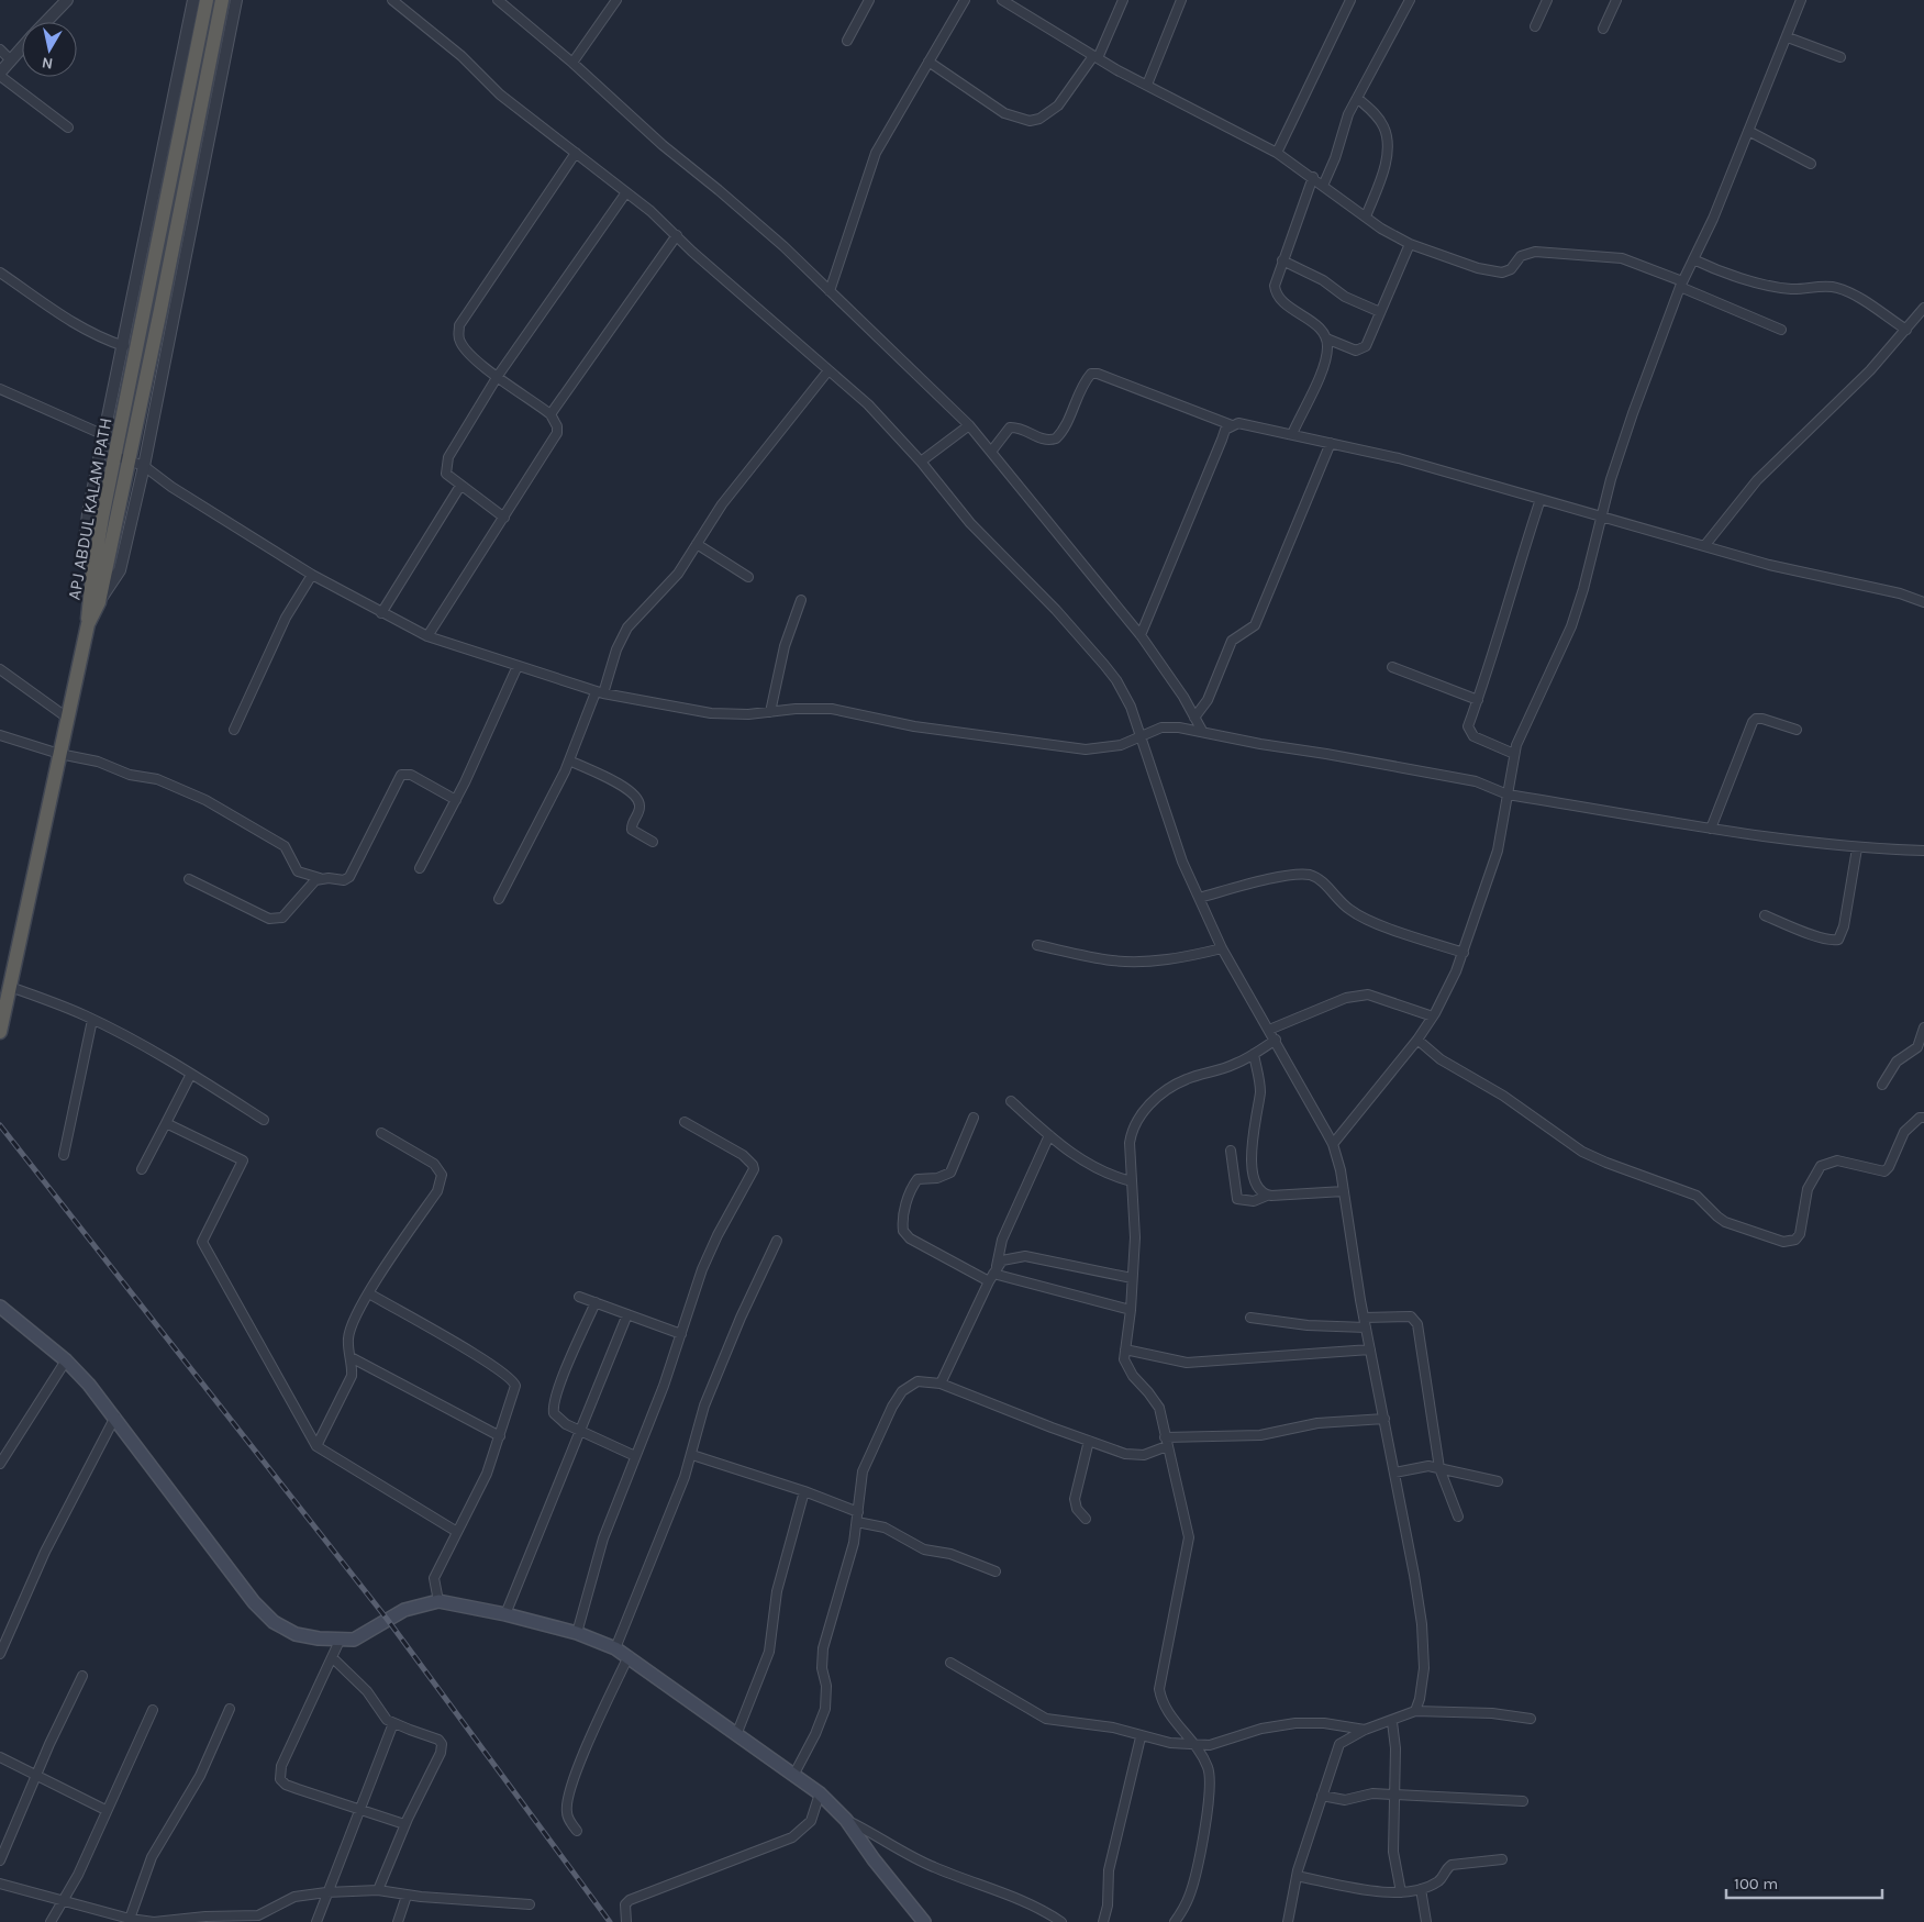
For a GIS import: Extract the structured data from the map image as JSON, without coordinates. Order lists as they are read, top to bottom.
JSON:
{
  "streets": {
    "highway": ["APJ ABDUL KALAM PATH"]
  },
  "scale_bar": "100 m",
  "north": "bottom"
}
